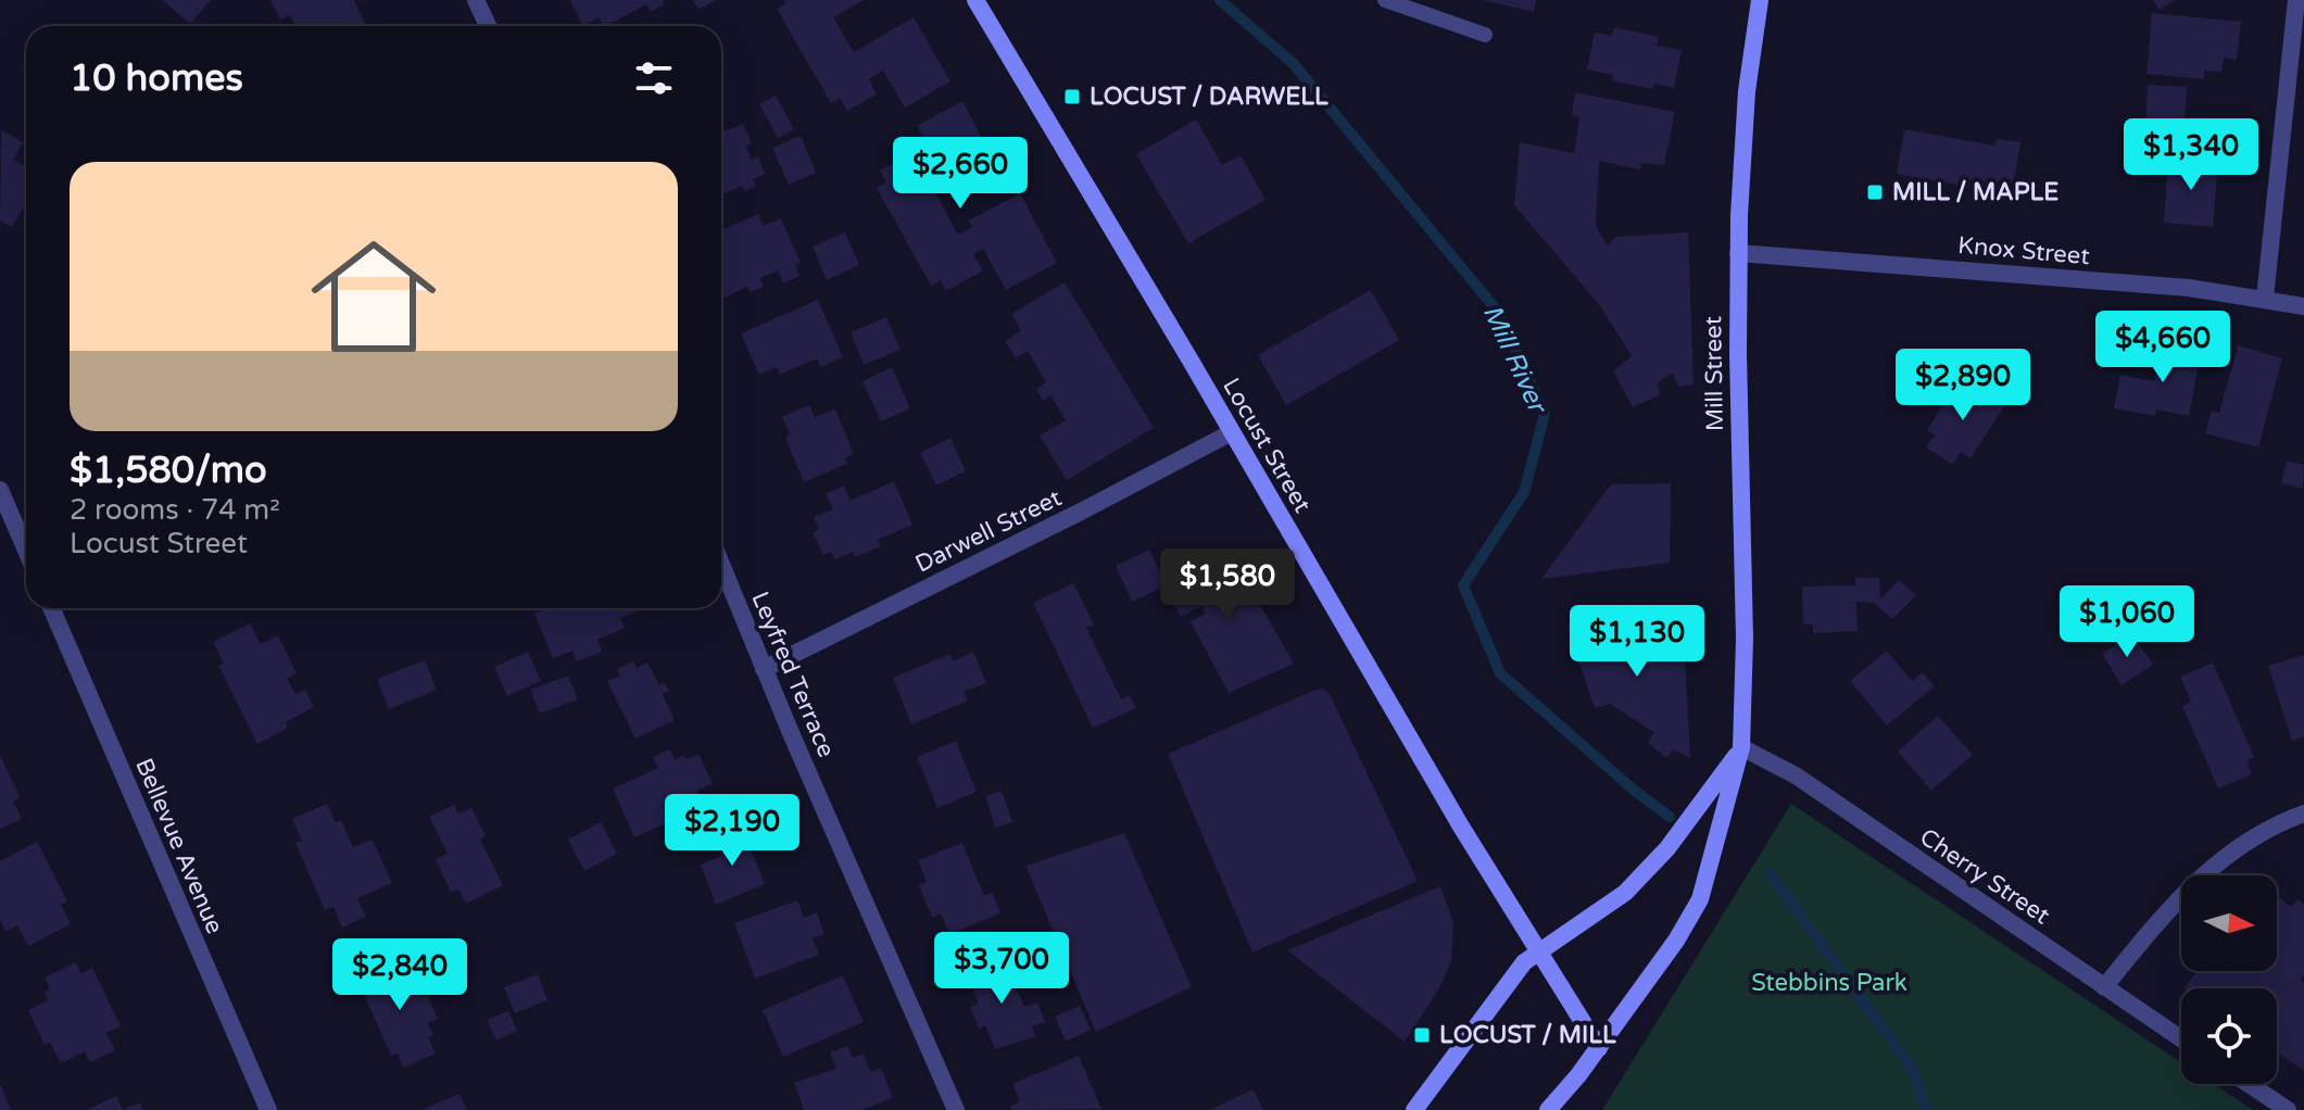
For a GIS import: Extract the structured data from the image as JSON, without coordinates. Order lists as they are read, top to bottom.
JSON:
{
  "streets": {
    "main road": ["Mill Street", "Locust Street"],
    "street": [
      "Knox Street",
      "Darwell Street",
      "Leyfred Terrace",
      "Bellevue Avenue",
      "Cherry Street"
    ]
  },
  "crossings": [
    ["Knox Street", "Mill Street"],
    ["Mill Street", "Locust Street"],
    ["Mill Street", "Cherry Street"],
    ["Locust Street", "Darwell Street"],
    ["Darwell Street", "Leyfred Terrace"]
  ],
  "water": ["Mill River"],
  "parks": ["Stebbins Park"],
  "places": {
    "transit": ["LOCUST / DARWELL", "MILL / MAPLE", "LOCUST / MILL"]
  },
  "north": "right",
  "page": {
    "heading": "10 homes",
    "price": [
      "$1,340",
      "$2,660",
      "$4,660",
      "$2,890",
      "$1,580",
      "$1,060",
      "$1,130",
      "$2,190",
      "$3,700",
      "$2,840"
    ],
    "list": [
      {
        "name": "$1,580/mo",
        "note": "2 rooms · 74 m² · Locust Street"
      }
    ]
  }
}
